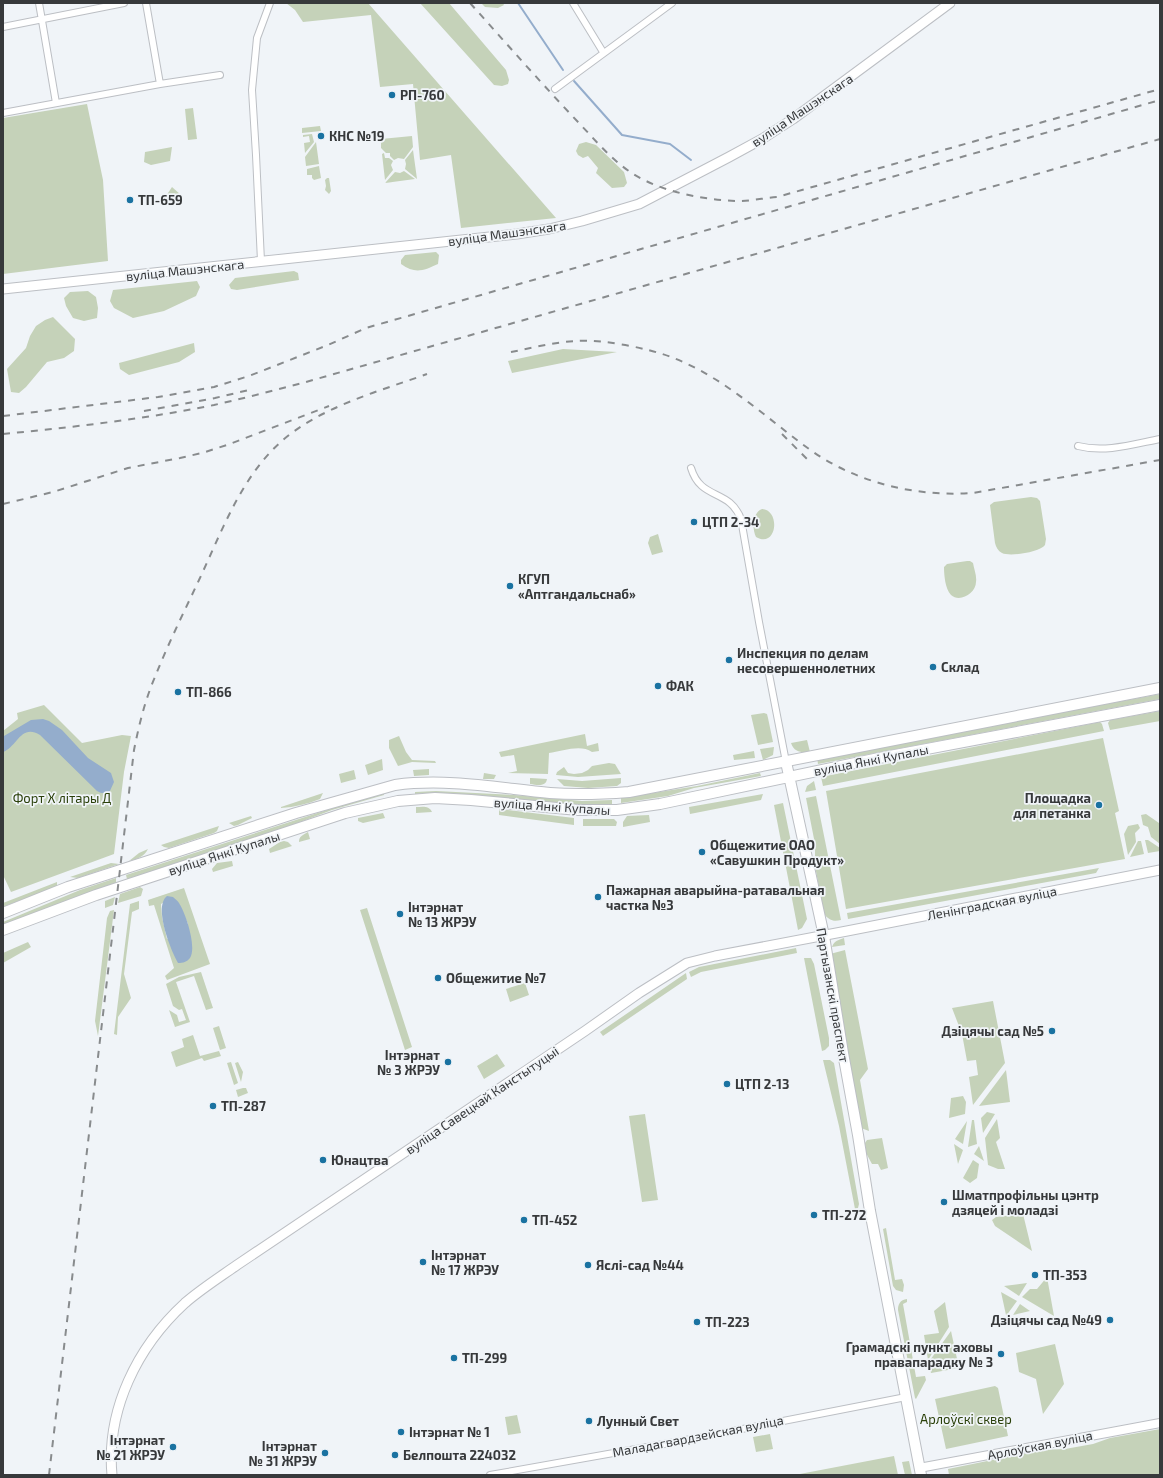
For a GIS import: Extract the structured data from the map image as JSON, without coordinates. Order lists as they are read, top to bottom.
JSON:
{
  "streets": {
    "main road": [
      "вуліца Машэнскага",
      "вуліца Янкі Купалы",
      "Ленінградская вуліца",
      "Партызанскі праспект",
      "вуліца Савецкай Канстытуцыі"
    ],
    "street": ["Маладагвардзейская вуліца", "Арлоўская вуліца"]
  },
  "crossings": [
    ["вуліца Янкі Купалы", "Партызанскі праспект"],
    ["Ленінградская вуліца", "Партызанскі праспект"],
    ["Ленінградская вуліца", "вуліца Савецкай Канстытуцыі"],
    ["Партызанскі праспект", "вуліца Савецкай Канстытуцыі"],
    ["Партызанскі праспект", "Маладагвардзейская вуліца"],
    ["Партызанскі праспект", "Арлоўская вуліца"]
  ],
  "parks": ["Форт X літары Д", "Арлоўскі сквер"],
  "places": [
    "РП-760",
    "КНС №19",
    "ТП-659",
    "ЦТП 2-34",
    "КГУП «Аптгандальснаб»",
    "Инспекция по делам несовершеннолетних",
    "Склад",
    "ФАК",
    "ТП-866",
    "Площадка для петанка",
    "Общежитие ОАО «Савушкин Продукт»",
    "Пажарная аварыйна-ратавальная частка №3",
    "Інтэрнат № 13 ЖРЭУ",
    "Общежитие №7",
    "Дзіцячы сад №5",
    "Інтэрнат № 3 ЖРЭУ",
    "ЦТП 2-13",
    "ТП-287",
    "Юнацтва",
    "Шматпрофільны цэнтр дзяцей і моладзі",
    "ТП-272",
    "ТП-452",
    "Інтэрнат № 17 ЖРЭУ",
    "Яслі-сад №44",
    "ТП-353",
    "Дзіцячы сад №49",
    "ТП-223",
    "Грамадскі пункт аховы правапарадку № 3",
    "ТП-299",
    "Лунный Свет",
    "Інтэрнат № 1",
    "Інтэрнат № 21 ЖРЭУ",
    "Інтэрнат № 31 ЖРЭУ",
    "Белпошта 224032"
  ]
}
